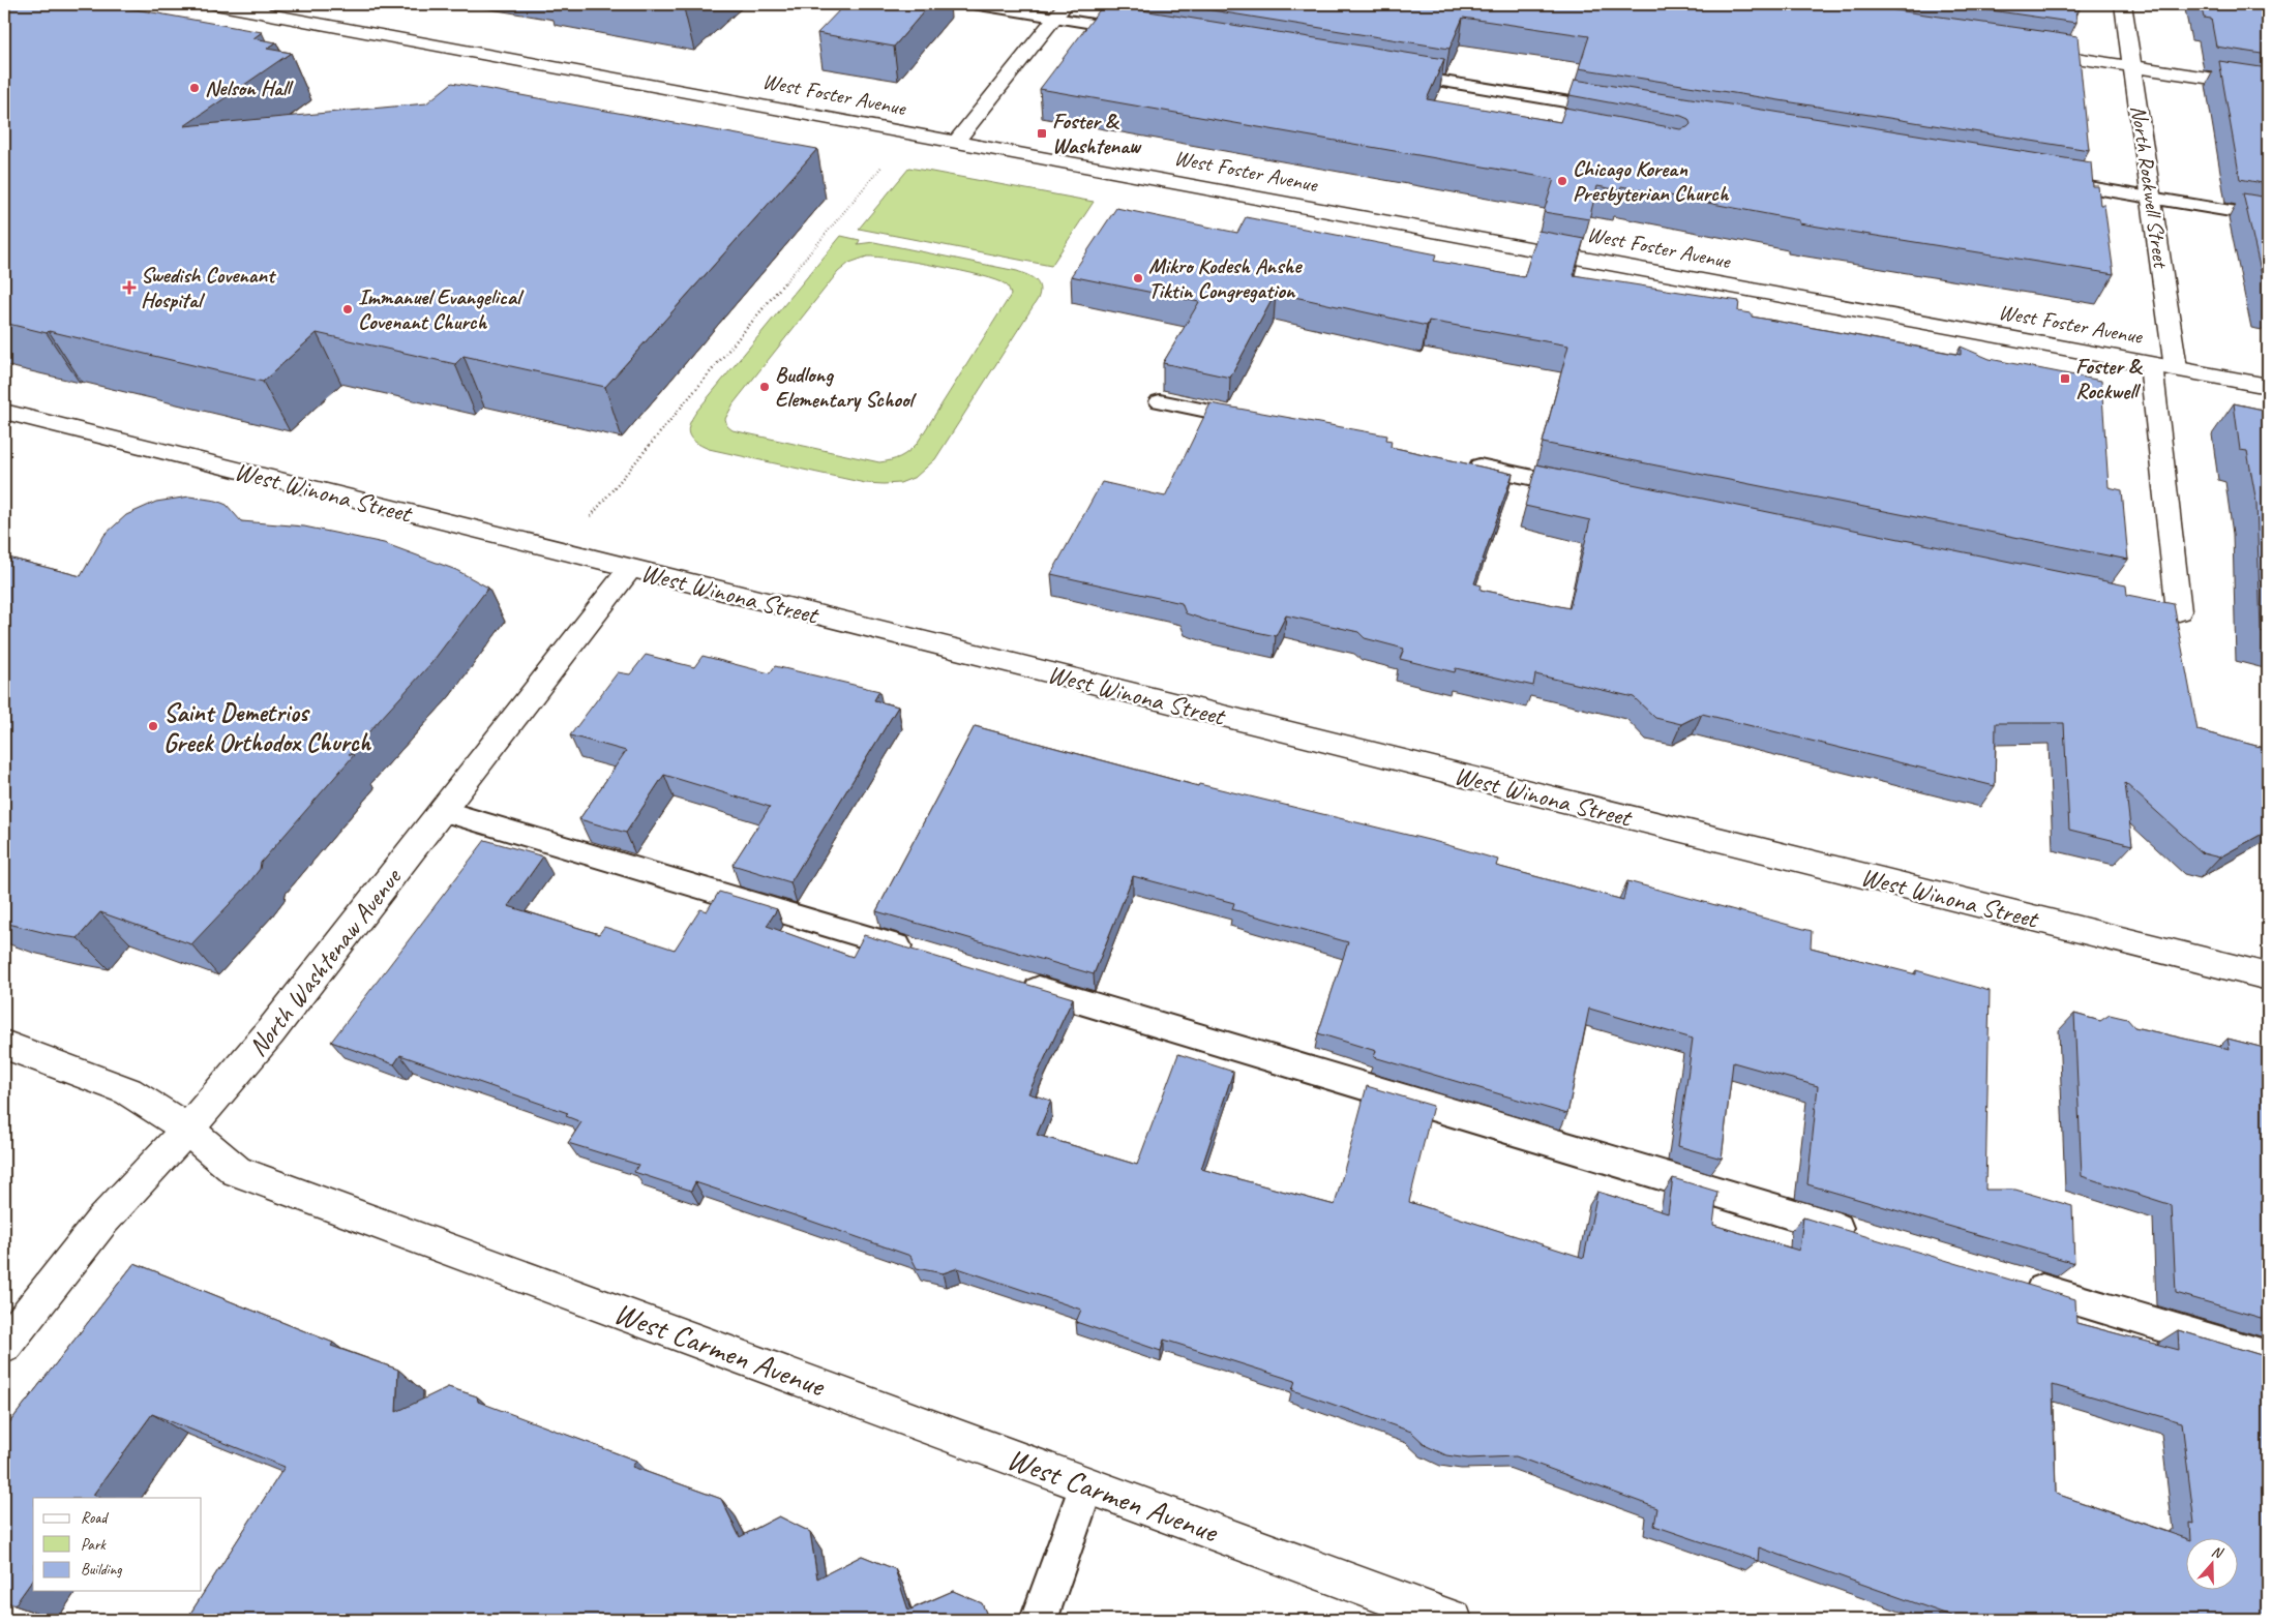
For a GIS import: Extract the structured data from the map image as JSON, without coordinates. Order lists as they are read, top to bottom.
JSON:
{
  "streets": {
    "street": [
      "West Foster Avenue",
      "North Rockwell Street",
      "West Winona Street",
      "North Washtenaw Avenue",
      "West Carmen Avenue"
    ]
  },
  "crossings": [
    ["West Foster Avenue", "North Rockwell Street"],
    ["West Winona Street", "North Washtenaw Avenue"],
    ["North Washtenaw Avenue", "West Carmen Avenue"]
  ],
  "places": {
    "other": [
      "Nelson Hall",
      "Chicago Korean Presbyterian Church",
      "Mikro Kodesh Anshe Tiktin Congregation",
      "Immanuel Evangelical Covenant Church",
      "Budlong Elementary School",
      "Saint Demetrios Greek Orthodox Church"
    ],
    "transit": ["Foster & Washtenaw", "Foster & Rockwell"],
    "health": ["Swedish Covenant Hospital"]
  },
  "legend": ["Road", "Park", "Building"],
  "north": "top"
}
